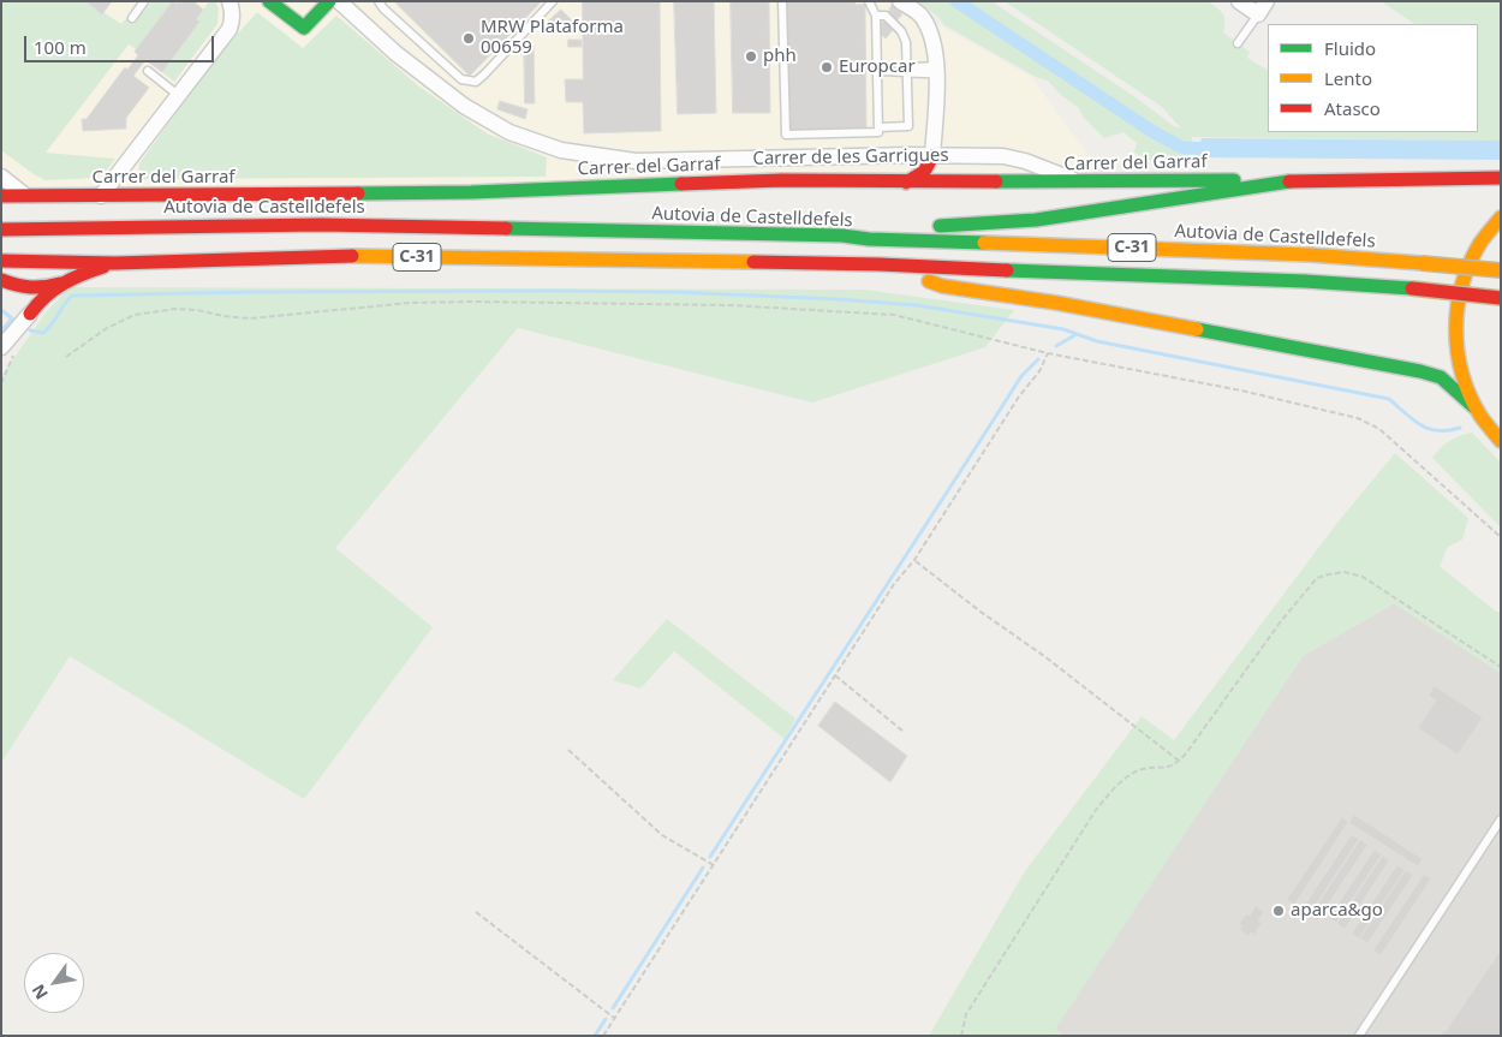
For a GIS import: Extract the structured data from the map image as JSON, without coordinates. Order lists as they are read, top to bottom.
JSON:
{
  "streets": {
    "main road": ["Carrer del Garraf", "Autovia de Castelldefels", "C-31"],
    "street": ["Carrer de les Garrigues"]
  },
  "crossings": [
    ["Carrer de les Garrigues", "Carrer del Garraf"]
  ],
  "places": [
    "MRW Plataforma 00659",
    "phh",
    "Europcar",
    "aparca&go"
  ],
  "legend": ["Fluido", "Lento", "Atasco"],
  "scale_bar": "100 m",
  "north": "bottom left"
}
